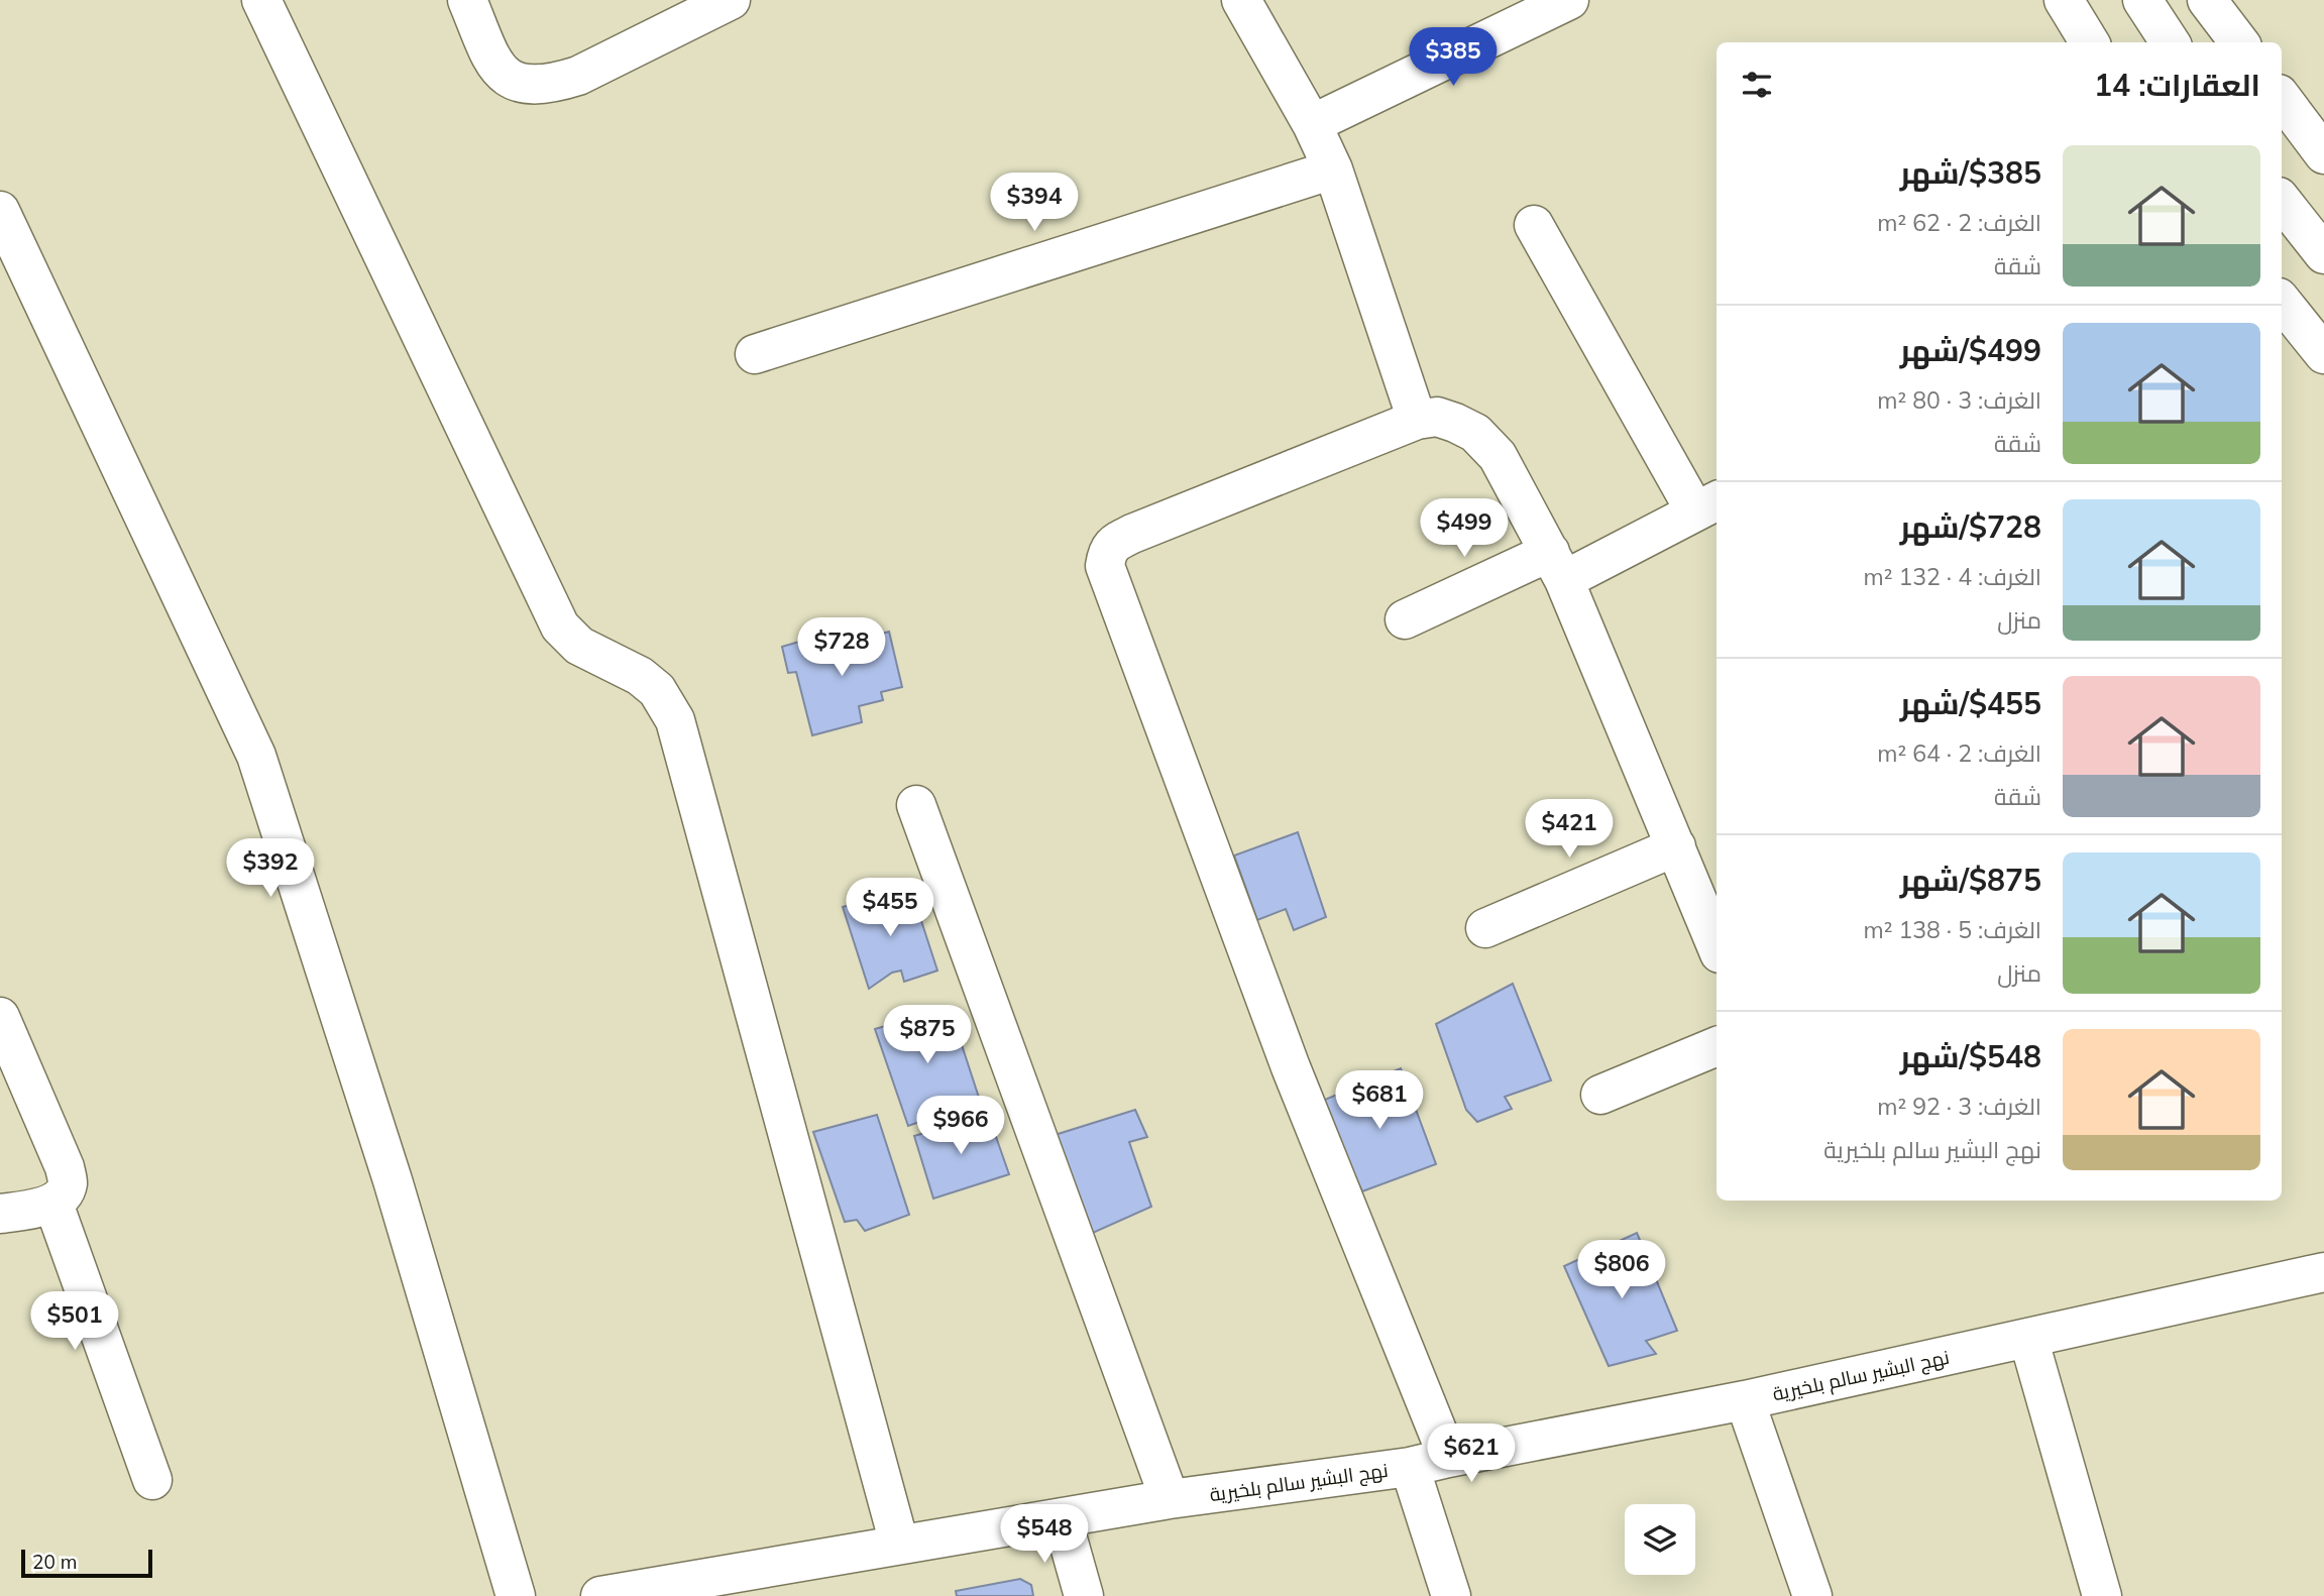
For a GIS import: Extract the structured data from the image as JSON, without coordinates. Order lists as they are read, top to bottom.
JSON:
{
  "streets": {
    "street": ["نهج البشير سالم بلخيرية"]
  },
  "scale_bar": "20 m",
  "page": {
    "price": [
      "$385",
      "$394",
      "$499",
      "$728",
      "$421",
      "$392",
      "$455",
      "$875",
      "$681",
      "$966",
      "$806",
      "$501",
      "$621",
      "$548"
    ],
    "heading": "العقارات: 14",
    "list": [
      {
        "name": "$385/شهر",
        "note": "الغرف: 2 · 62 m² · شقة"
      },
      {
        "name": "$499/شهر",
        "note": "الغرف: 3 · 80 m² · شقة"
      },
      {
        "name": "$728/شهر",
        "note": "الغرف: 4 · 132 m² · منزل"
      },
      {
        "name": "$455/شهر",
        "note": "الغرف: 2 · 64 m² · شقة"
      },
      {
        "name": "$875/شهر",
        "note": "الغرف: 5 · 138 m² · منزل"
      },
      {
        "name": "$548/شهر",
        "note": "الغرف: 3 · 92 m² · نهج البشير سالم بلخيرية"
      }
    ],
    "scale": "20 m"
  }
}
